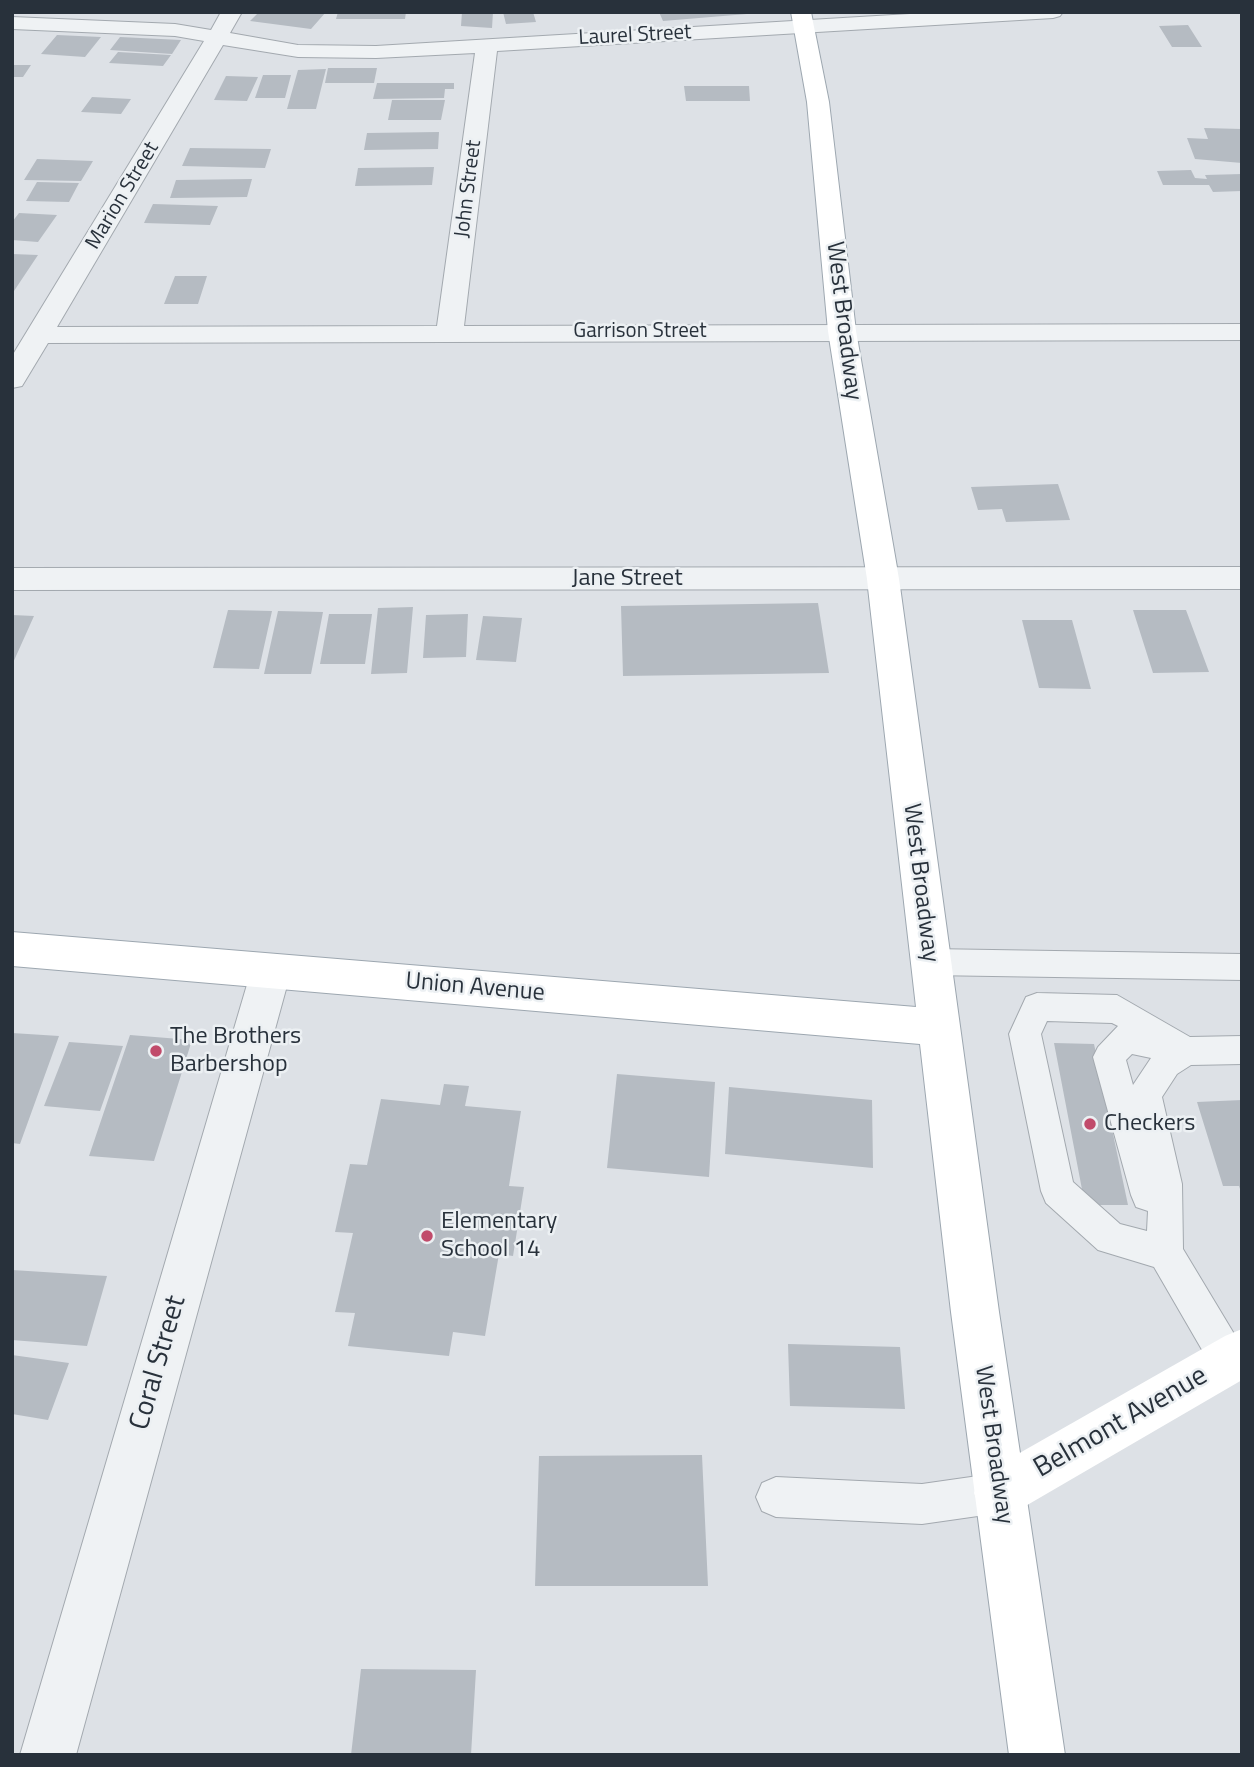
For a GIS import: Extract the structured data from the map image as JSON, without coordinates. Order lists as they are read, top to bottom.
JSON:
{
  "streets": {
    "main road": ["West Broadway", "Union Avenue", "Belmont Avenue"],
    "street": [
      "Laurel Street",
      "John Street",
      "Marion Street",
      "Garrison Street",
      "Jane Street",
      "Coral Street"
    ]
  },
  "crossings": [
    ["Laurel Street", "John Street"],
    ["Laurel Street", "Marion Street"],
    ["Laurel Street", "West Broadway"],
    ["John Street", "Garrison Street"],
    ["Marion Street", "Garrison Street"],
    ["West Broadway", "Garrison Street"],
    ["West Broadway", "Jane Street"],
    ["West Broadway", "Union Avenue"],
    ["West Broadway", "Belmont Avenue"],
    ["Union Avenue", "Coral Street"]
  ],
  "places": ["The Brothers Barbershop", "Checkers", "Elementary School 14"]
}
